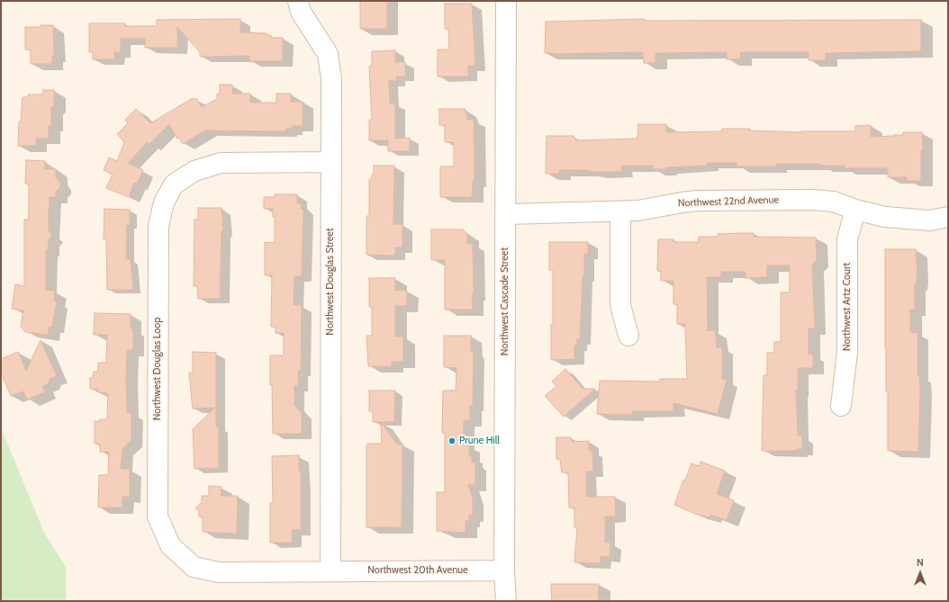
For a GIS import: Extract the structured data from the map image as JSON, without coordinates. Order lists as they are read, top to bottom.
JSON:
{
  "streets": {
    "street": [
      "Northwest 22nd Avenue",
      "Northwest Douglas Street",
      "Northwest Cascade Street",
      "Northwest Artz Court",
      "Northwest Douglas Loop",
      "Northwest 20th Avenue"
    ]
  },
  "crossings": [
    ["Northwest 22nd Avenue", "Northwest Cascade Street"],
    ["Northwest 22nd Avenue", "Northwest Artz Court"],
    ["Northwest Douglas Street", "Northwest Douglas Loop"],
    ["Northwest Douglas Street", "Northwest 20th Avenue"],
    ["Northwest Cascade Street", "Northwest 20th Avenue"],
    ["Northwest Douglas Loop", "Northwest 20th Avenue"]
  ],
  "places": ["Prune Hill"],
  "north": "top"
}
